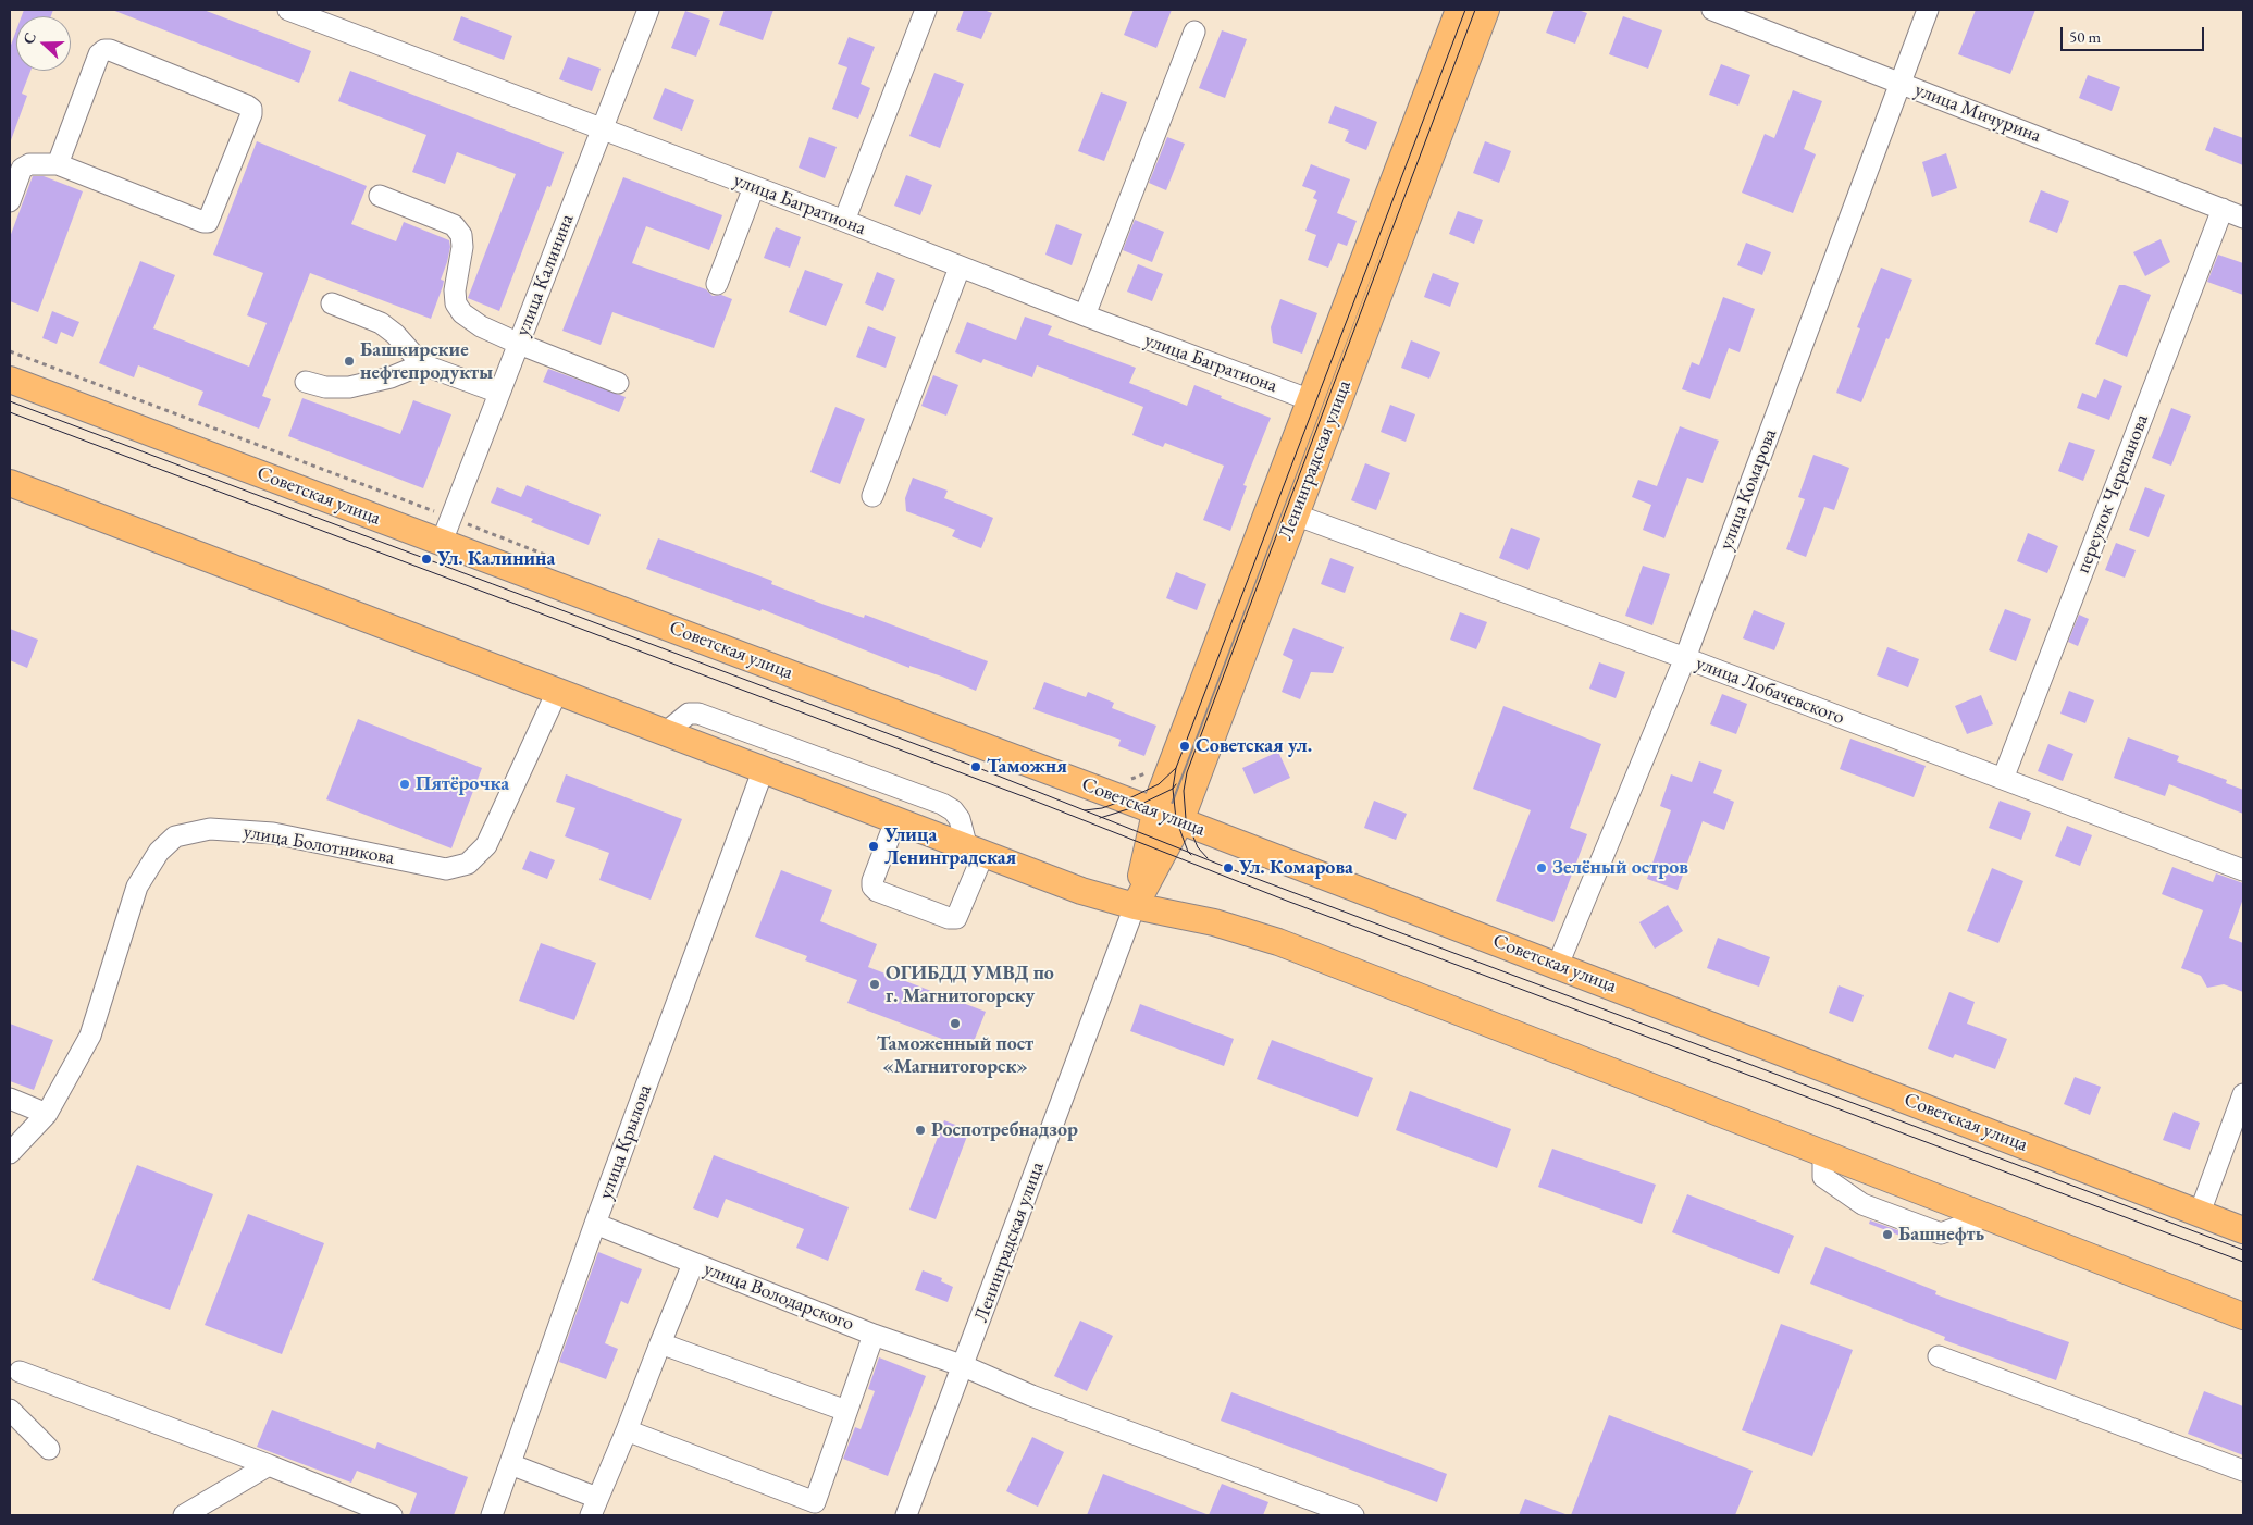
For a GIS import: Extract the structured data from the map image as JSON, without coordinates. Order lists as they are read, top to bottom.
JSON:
{
  "streets": {
    "main road": ["Ленинградская улица", "Советская улица"],
    "street": [
      "улица Мичурина",
      "улица Багратиона",
      "улица Калинина",
      "улица Комарова",
      "переулок Черепанова",
      "улица Лобачевского",
      "улица Болотникова",
      "улица Крылова",
      "улица Володарского"
    ]
  },
  "crossings": [
    ["улица Мичурина", "улица Комарова"],
    ["улица Мичурина", "переулок Черепанова"],
    ["улица Багратиона", "улица Калинина"],
    ["улица Багратиона", "Ленинградская улица"],
    ["улица Калинина", "Советская улица"],
    ["Ленинградская улица", "Советская улица"],
    ["Ленинградская улица", "улица Лобачевского"],
    ["Ленинградская улица", "улица Володарского"],
    ["улица Комарова", "Советская улица"],
    ["улица Комарова", "улица Лобачевского"],
    ["переулок Черепанова", "улица Лобачевского"],
    ["улица Крылова", "улица Володарского"]
  ],
  "places": [
    "Башкирские нефтепродукты",
    "Ул. Калинина",
    "Советская ул.",
    "Таможня",
    "Пятёрочка",
    "Улица Ленинградская",
    "Ул. Комарова",
    "Зелёный остров",
    "ОГИБДД УМВД по г. Магнитогорску",
    "Таможенный пост «Магнитогорск»",
    "Роспотребнадзор",
    "Башнефть"
  ],
  "scale_bar": "50 m",
  "north": "left"
}
